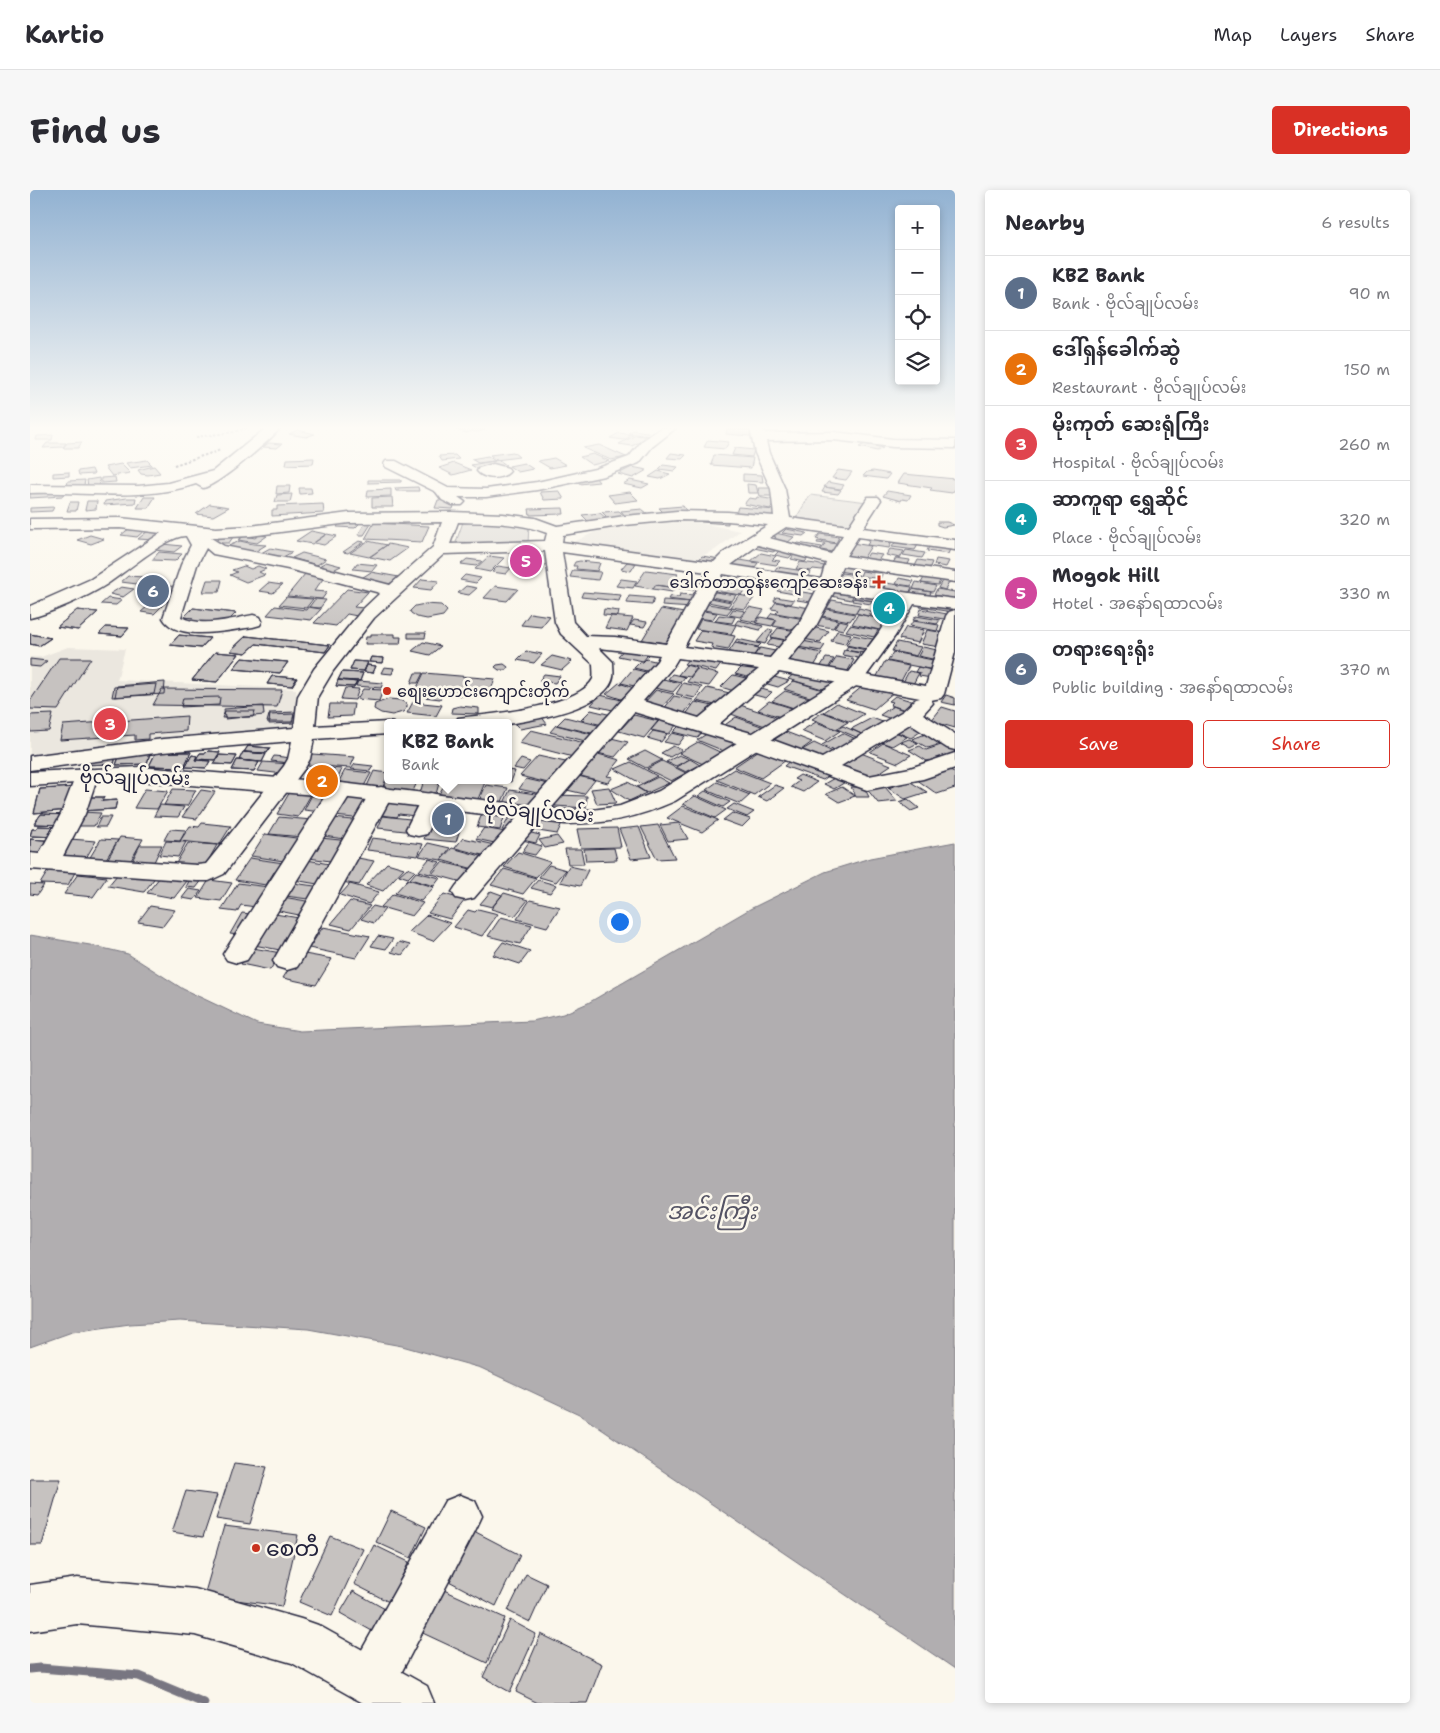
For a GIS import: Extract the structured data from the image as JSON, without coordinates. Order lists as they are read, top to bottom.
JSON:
{
  "streets": {
    "street": ["ဗိုလ်‌ချုပ်‌လမ်း"]
  },
  "water": ["အင်းကြီး"],
  "places": {
    "health": ["ဒေါက်တာထွန်းကျော်ဆေးခန်း"],
    "other": ["စျေးဟောင်းကျောင်းတိုက်", "စေတီ"]
  },
  "page": {
    "header": "Kartio",
    "nav": ["Map", "Layers", "Share"],
    "buttons": [
      "Directions",
      ["Save", "Share"]
    ],
    "title": "Find us",
    "heading": ["Nearby", "6 results"],
    "map_buttons": ["+", "−"],
    "list": [
      {
        "mark": "1",
        "name": "KBZ Bank",
        "note": "Bank · ဗိုလ်‌ချုပ်‌လမ်း",
        "value": "90 m"
      },
      {
        "mark": "2",
        "name": "ဒေါ်ရှန်ခေါက်ဆွဲ",
        "note": "Restaurant · ဗိုလ်‌ချုပ်‌လမ်း",
        "value": "150 m"
      },
      {
        "mark": "3",
        "name": "မိုးကုတ်‌ ‌ဆေးရုံကြီး",
        "note": "Hospital · ဗိုလ်‌ချုပ်‌လမ်း",
        "value": "260 m"
      },
      {
        "mark": "4",
        "name": "ဆာကူရာ ရွှေဆိုင်",
        "note": "Place · ဗိုလ်‌ချုပ်‌လမ်း",
        "value": "320 m"
      },
      {
        "mark": "5",
        "name": "Mogok Hill",
        "note": "Hotel · အ‌နော်‌ရထာလမ်း",
        "value": "330 m"
      },
      {
        "mark": "6",
        "name": "တရားရေးရုံး",
        "note": "Public building · အ‌နော်‌ရထာလမ်း",
        "value": "370 m"
      }
    ],
    "pins": [
      "5",
      "6",
      "4",
      "3",
      "2",
      "1"
    ],
    "popup": ["KBZ Bank", "Bank"]
  }
}
